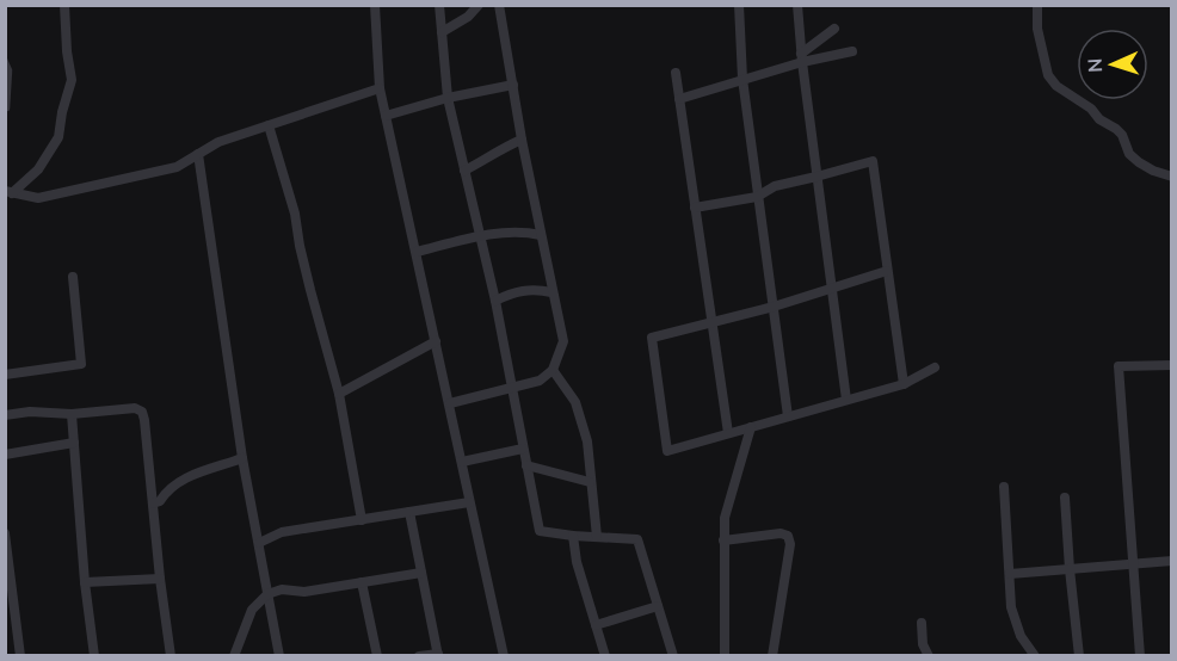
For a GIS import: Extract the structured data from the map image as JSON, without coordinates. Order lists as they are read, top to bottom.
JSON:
{
  "north": "left"
}
